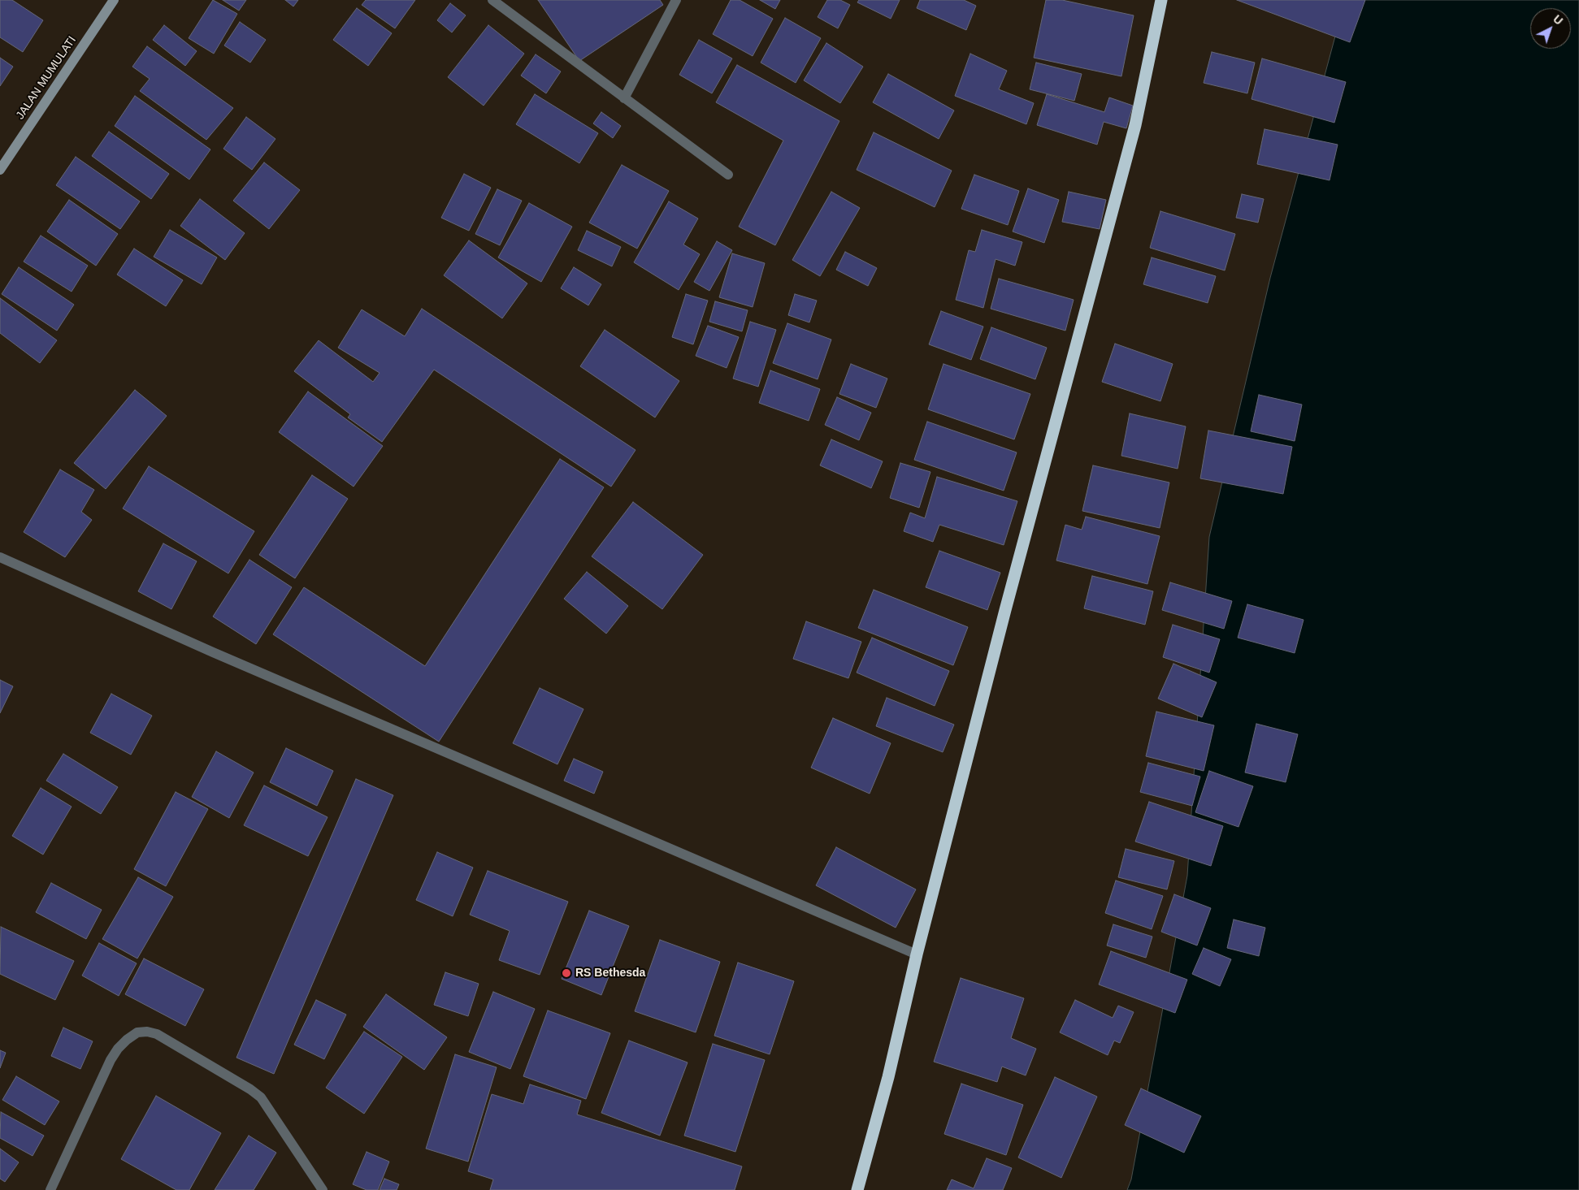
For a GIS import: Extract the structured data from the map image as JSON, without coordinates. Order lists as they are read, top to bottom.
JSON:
{
  "streets": {
    "street": ["JALAN MUMULATI"]
  },
  "places": ["RS Bethesda"],
  "north": "top right"
}
